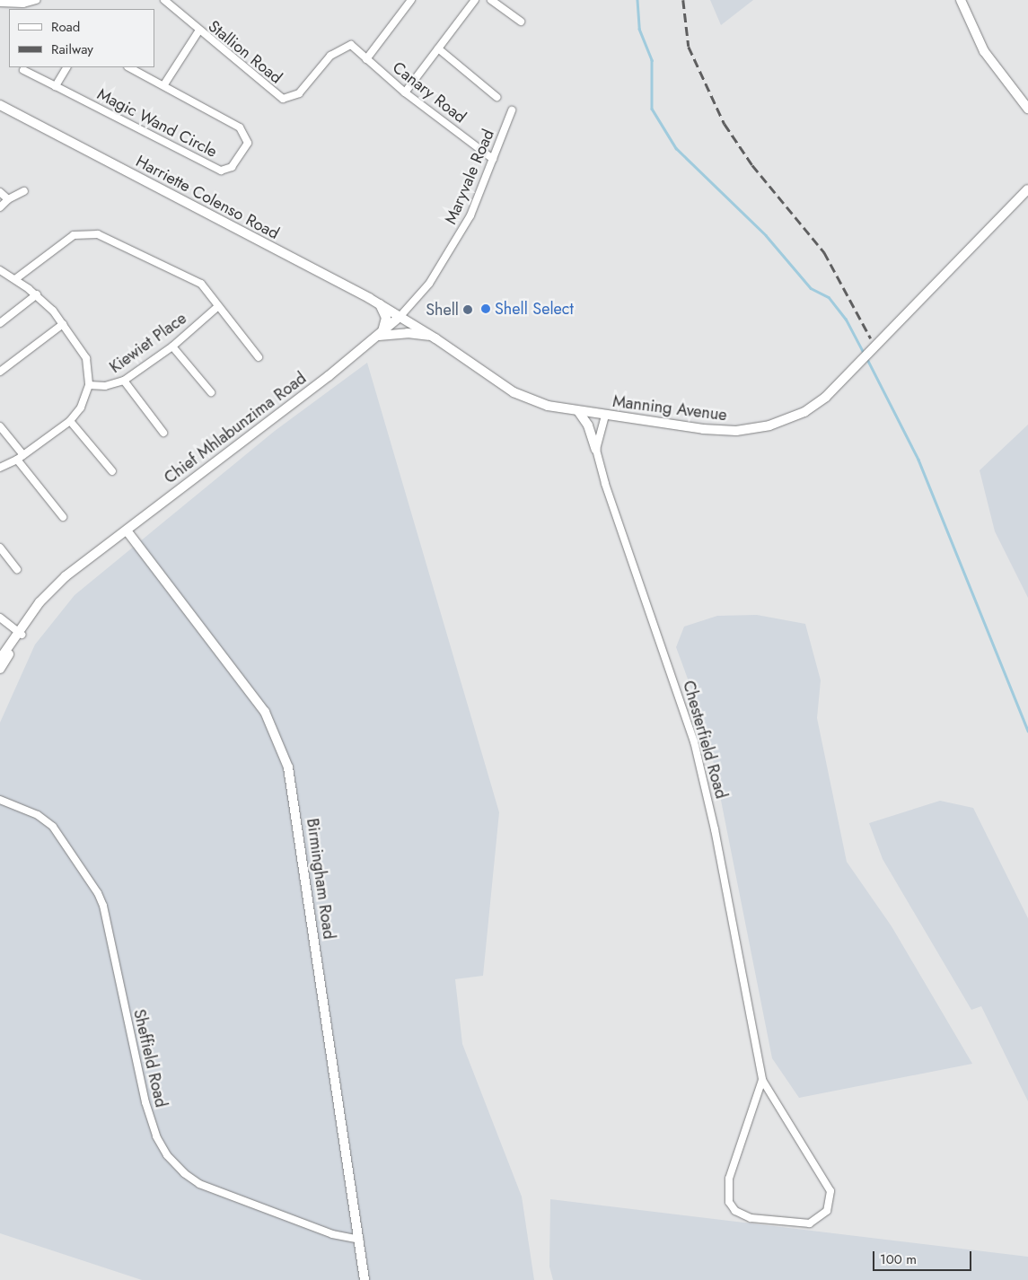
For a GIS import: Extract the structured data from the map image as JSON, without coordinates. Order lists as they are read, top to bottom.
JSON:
{
  "streets": {
    "main road": [
      "Harriette Colenso Road",
      "Manning Avenue",
      "Chief Mhlabunzima Road",
      "Birmingham Road"
    ],
    "street": [
      "Stallion Road",
      "Canary Road",
      "Magic Wand Circle",
      "Maryvale Road",
      "Kiewiet Place",
      "Chesterfield Road",
      "Sheffield Road"
    ]
  },
  "crossings": [
    ["Stallion Road", "Canary Road"],
    ["Canary Road", "Maryvale Road"],
    ["Maryvale Road", "Harriette Colenso Road"],
    ["Maryvale Road", "Manning Avenue"],
    ["Maryvale Road", "Chief Mhlabunzima Road"],
    ["Harriette Colenso Road", "Manning Avenue"],
    ["Harriette Colenso Road", "Chief Mhlabunzima Road"],
    ["Manning Avenue", "Chief Mhlabunzima Road"],
    ["Manning Avenue", "Chesterfield Road"],
    ["Chief Mhlabunzima Road", "Birmingham Road"],
    ["Birmingham Road", "Sheffield Road"]
  ],
  "places": ["Shell Select", "Shell"],
  "legend": ["Road", "Railway"],
  "scale_bar": "100 m"
}
